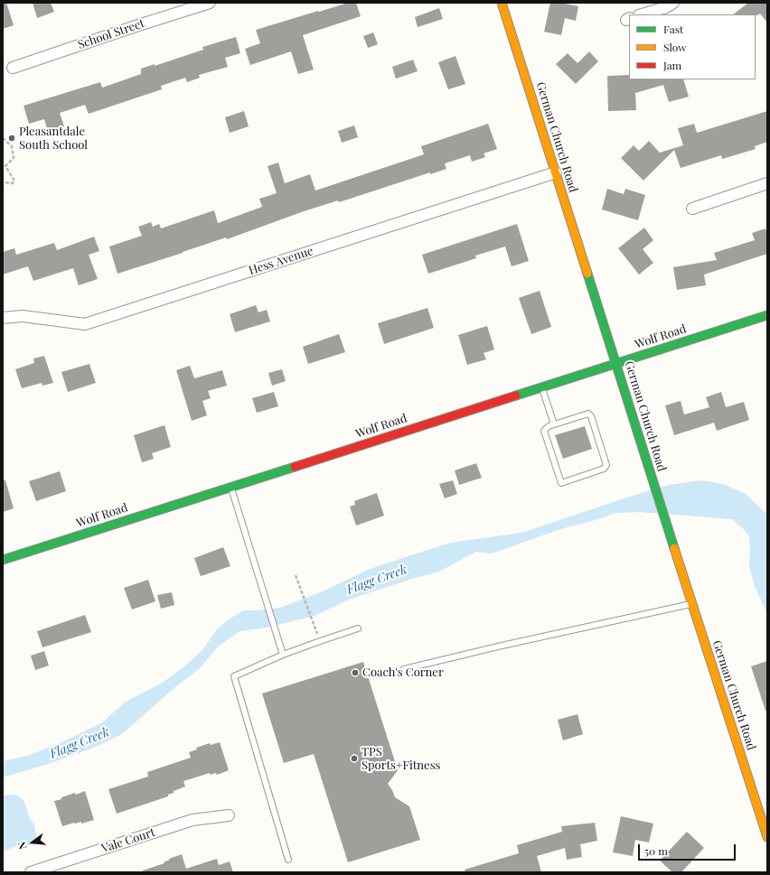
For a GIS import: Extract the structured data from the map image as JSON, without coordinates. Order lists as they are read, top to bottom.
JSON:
{
  "streets": {
    "street": [
      "School Street",
      "German Church Road",
      "Hess Avenue",
      "Wolf Road",
      "Vale Court"
    ]
  },
  "crossings": [
    ["German Church Road", "Hess Avenue"],
    ["German Church Road", "Wolf Road"]
  ],
  "water": ["Flagg Creek"],
  "places": ["Pleasantdale South School", "Coach's Corner", "TPS Sports+Fitness"],
  "legend": ["Fast", "Slow", "Jam"],
  "scale_bar": "50 m",
  "north": "left"
}
